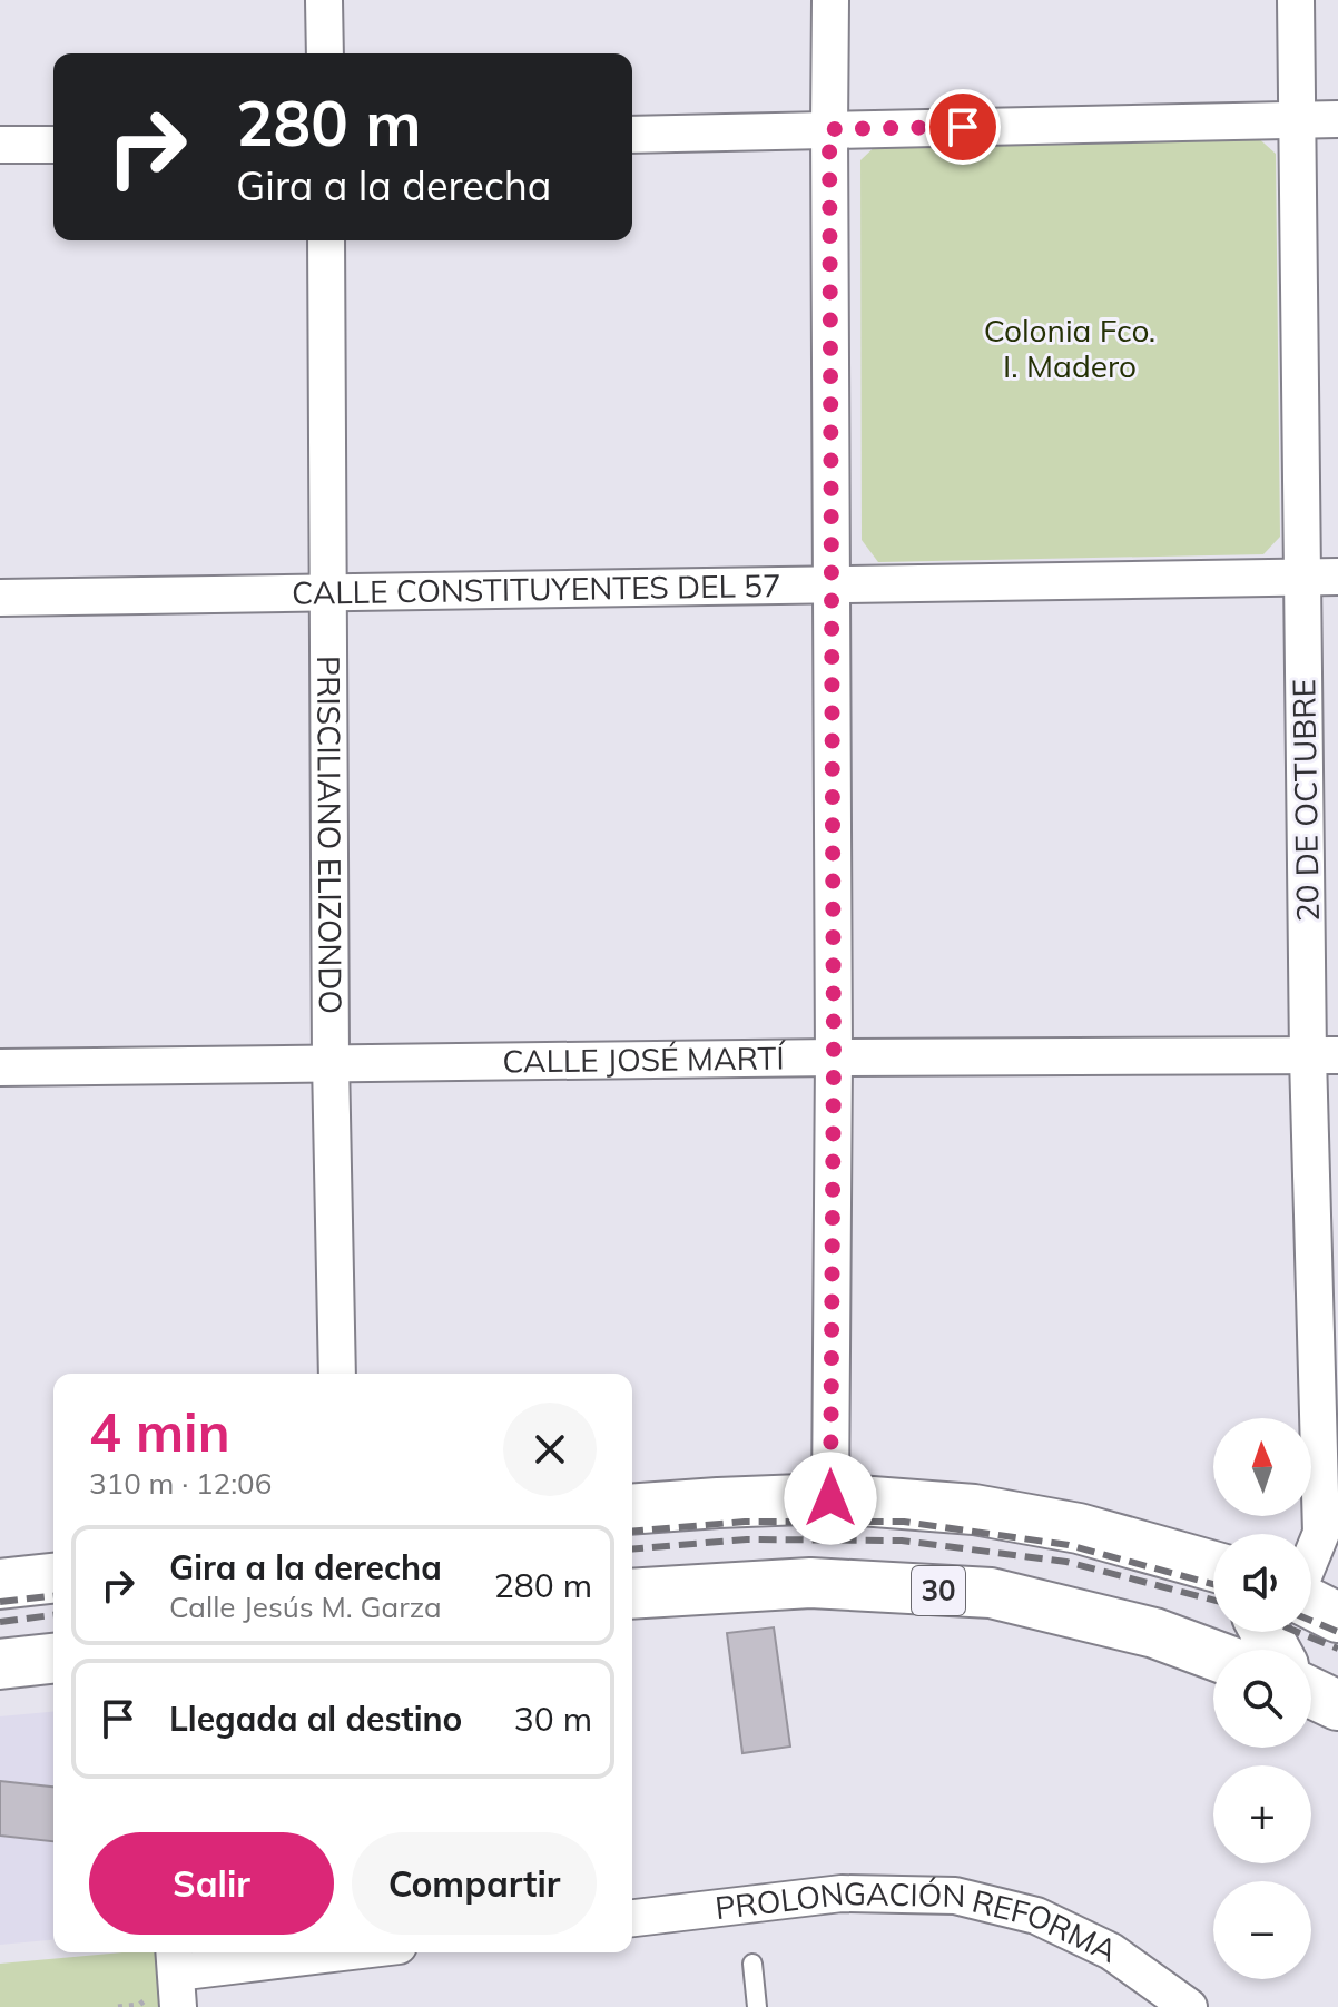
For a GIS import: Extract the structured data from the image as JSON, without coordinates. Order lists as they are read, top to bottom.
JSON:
{
  "streets": {
    "main road": ["30"],
    "street": [
      "CALLE CONSTITUYENTES DEL 57",
      "20 DE OCTUBRE",
      "PRISCILIANO ELIZONDO",
      "CALLE JOSÉ MARTÍ",
      "PROLONGACIÓN REFORMA"
    ]
  },
  "crossings": [
    ["CALLE CONSTITUYENTES DEL 57", "20 DE OCTUBRE"],
    ["CALLE CONSTITUYENTES DEL 57", "PRISCILIANO ELIZONDO"],
    ["20 DE OCTUBRE", "CALLE JOSÉ MARTÍ"],
    ["PRISCILIANO ELIZONDO", "CALLE JOSÉ MARTÍ"]
  ],
  "parks": ["Colonia Fco. I. Madero"],
  "north": "top",
  "page": {
    "turn": ["280 m", "Gira a la derecha"],
    "heading": ["4 min", "310 m · 12:06"],
    "map_buttons": ["+", "−"],
    "list": [
      {
        "name": "Gira a la derecha",
        "note": "Calle Jesús M. Garza",
        "value": "280 m"
      },
      {
        "name": "Llegada al destino",
        "value": "30 m"
      }
    ],
    "buttons": ["Salir", "Compartir"]
  }
}
